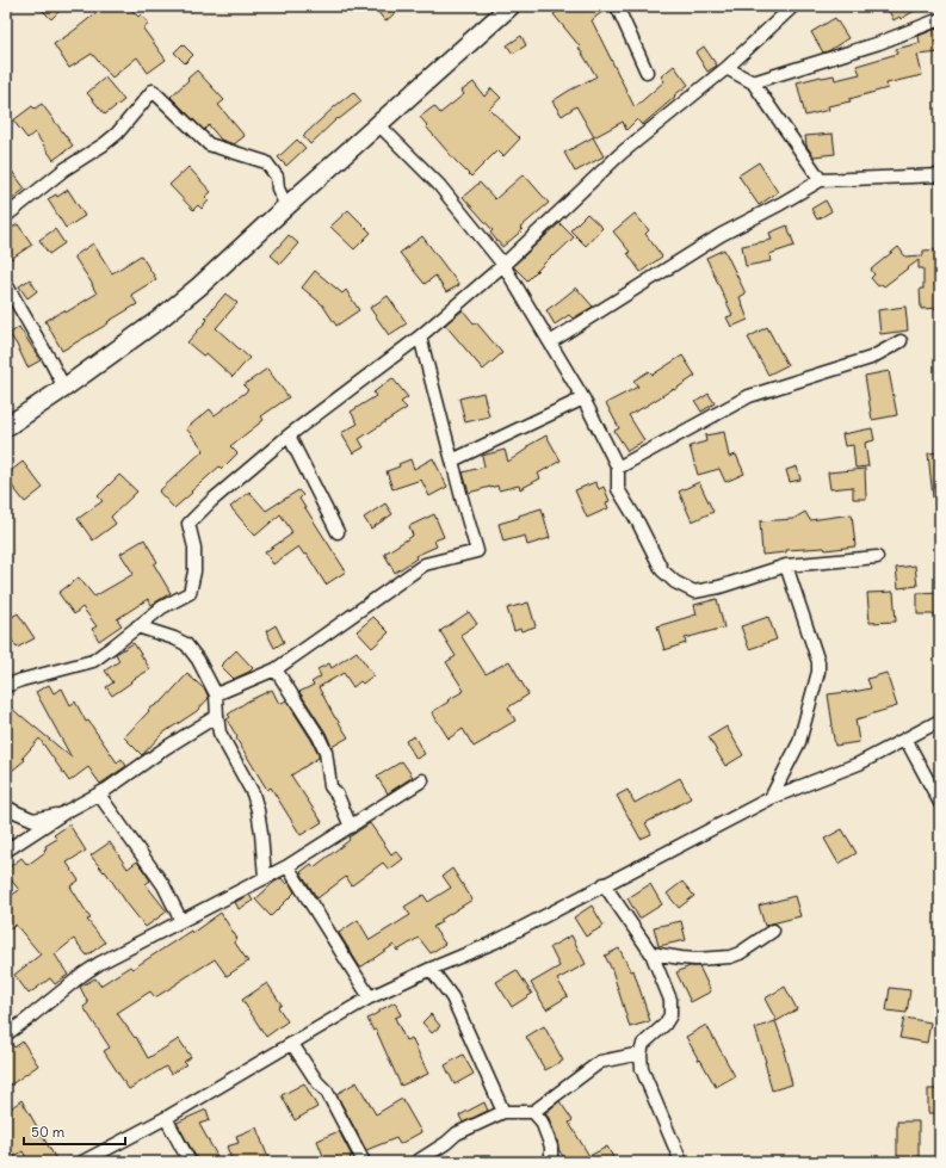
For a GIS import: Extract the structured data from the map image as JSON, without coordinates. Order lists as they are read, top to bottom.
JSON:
{
  "scale_bar": "50 m"
}
